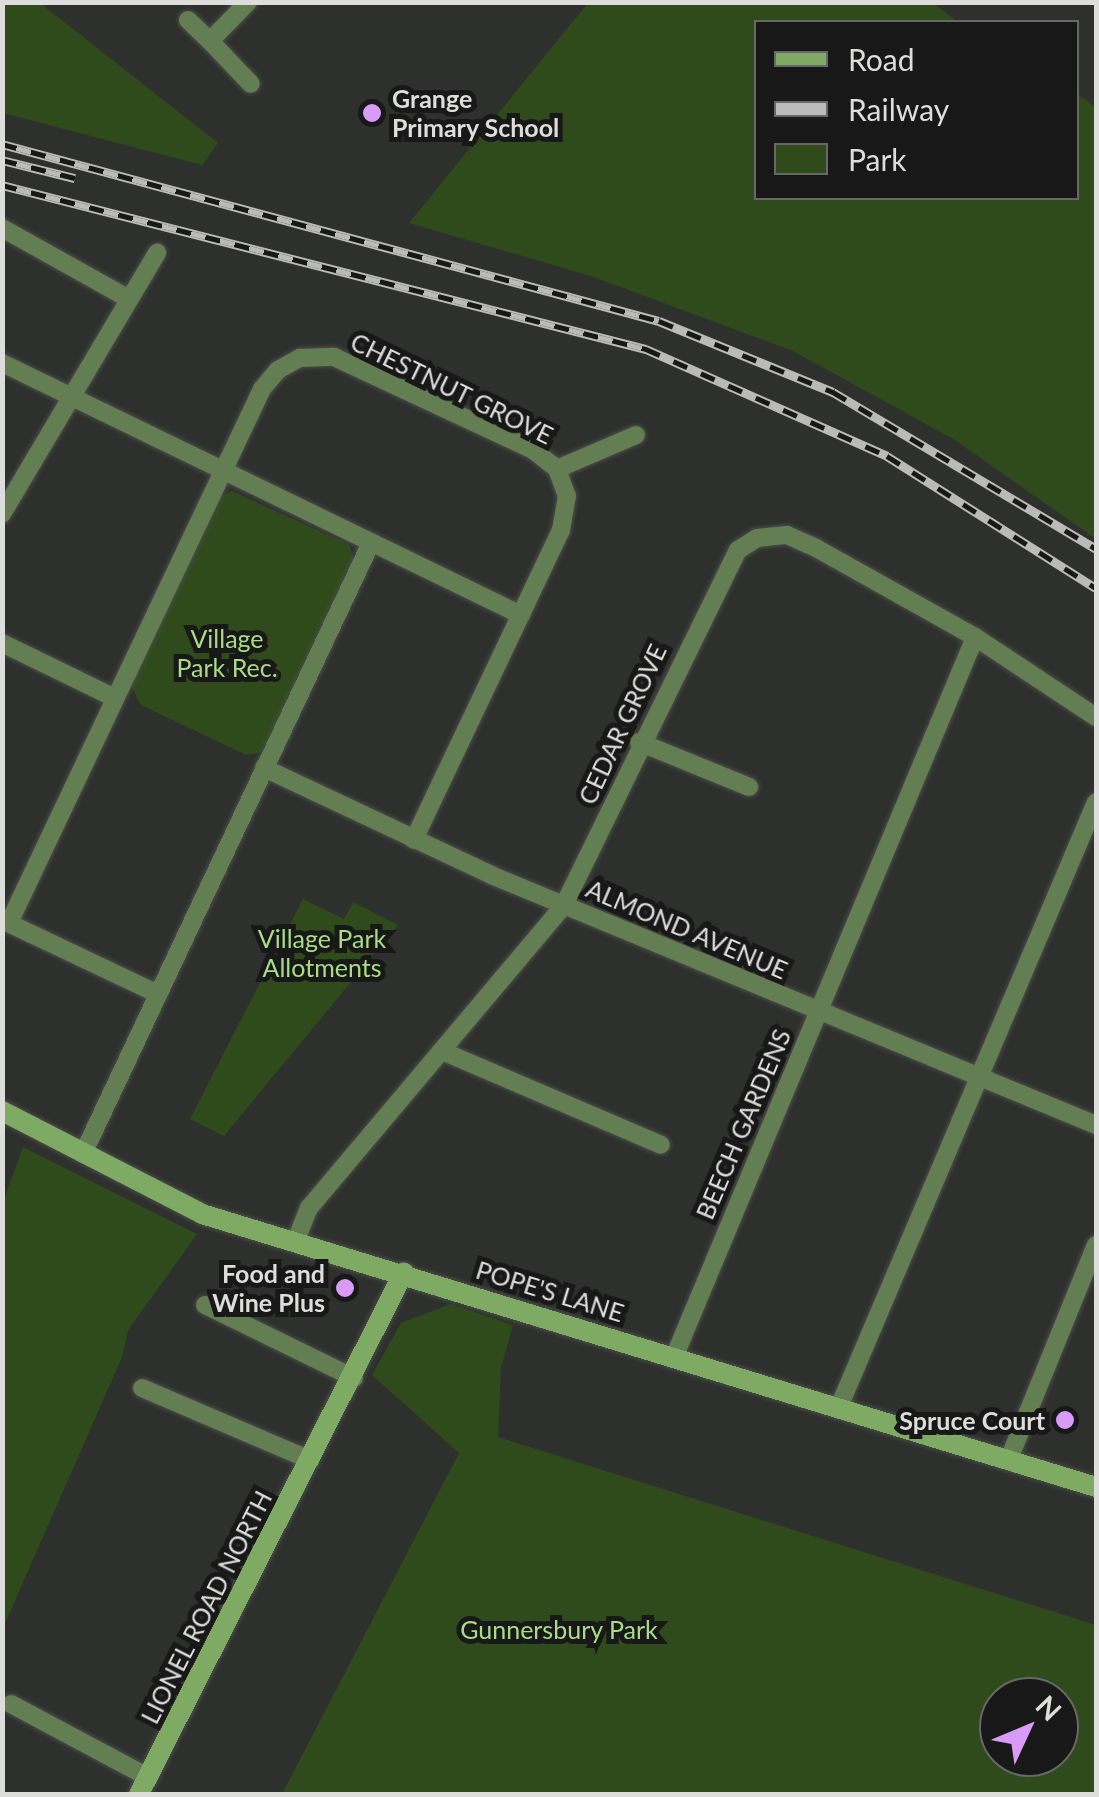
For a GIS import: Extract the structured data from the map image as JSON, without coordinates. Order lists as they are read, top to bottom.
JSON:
{
  "streets": {
    "main road": ["POPE'S LANE", "LIONEL ROAD NORTH"],
    "street": [
      "CHESTNUT GROVE",
      "CEDAR GROVE",
      "ALMOND AVENUE",
      "BEECH GARDENS"
    ]
  },
  "crossings": [
    ["CHESTNUT GROVE", "ALMOND AVENUE"],
    ["CEDAR GROVE", "ALMOND AVENUE"],
    ["CEDAR GROVE", "BEECH GARDENS"],
    ["CEDAR GROVE", "POPE'S LANE"],
    ["ALMOND AVENUE", "BEECH GARDENS"],
    ["BEECH GARDENS", "POPE'S LANE"],
    ["POPE'S LANE", "LIONEL ROAD NORTH"]
  ],
  "parks": ["Village Park Rec.", "Village Park Allotments", "Gunnersbury Park"],
  "places": ["Grange Primary School", "Food and Wine Plus", "Spruce Court"],
  "legend": ["Road", "Railway", "Park"],
  "north": "top right"
}
